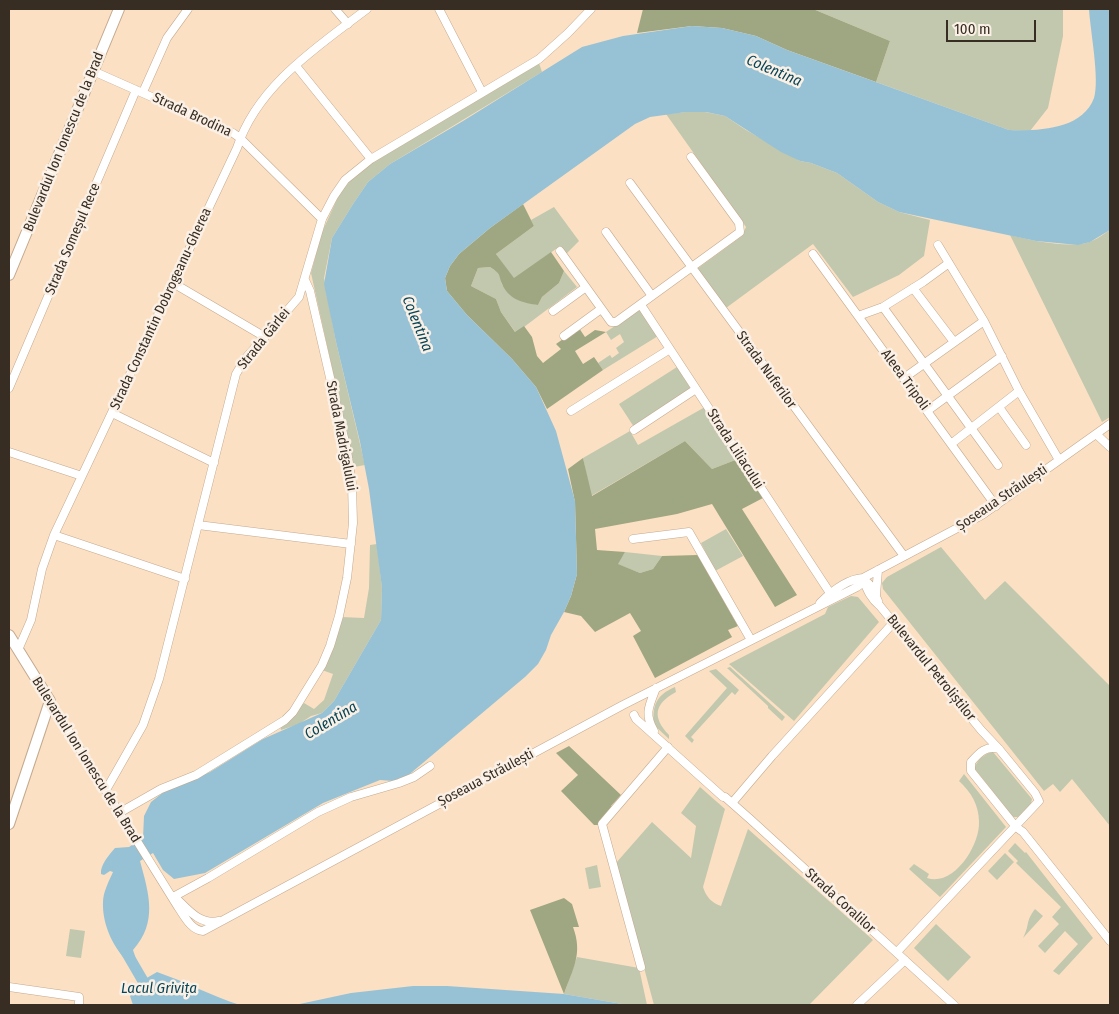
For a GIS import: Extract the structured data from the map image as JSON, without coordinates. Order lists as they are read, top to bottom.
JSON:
{
  "streets": {
    "main road": ["Bulevardul Ion Ionescu de la Brad"],
    "street": [
      "Strada Brodina",
      "Strada Someșul Rece",
      "Strada Constantin Dobrogeanu-Gherea",
      "Strada Gârlei",
      "Strada Nuferilor",
      "Aleea Tripoli",
      "Strada Madrigalului",
      "Strada Liliacului",
      "Șoseaua Străulești",
      "Bulevardul Petroliștilor",
      "Strada Coralilor"
    ]
  },
  "crossings": [
    ["Strada Brodina", "Bulevardul Ion Ionescu de la Brad"],
    ["Strada Brodina", "Strada Someșul Rece"],
    ["Strada Brodina", "Strada Constantin Dobrogeanu-Gherea"],
    ["Strada Brodina", "Strada Gârlei"],
    ["Bulevardul Ion Ionescu de la Brad", "Strada Constantin Dobrogeanu-Gherea"],
    ["Bulevardul Ion Ionescu de la Brad", "Strada Gârlei"],
    ["Bulevardul Ion Ionescu de la Brad", "Strada Madrigalului"],
    ["Bulevardul Ion Ionescu de la Brad", "Șoseaua Străulești"],
    ["Strada Gârlei", "Strada Madrigalului"],
    ["Strada Nuferilor", "Șoseaua Străulești"],
    ["Aleea Tripoli", "Șoseaua Străulești"],
    ["Strada Liliacului", "Șoseaua Străulești"],
    ["Șoseaua Străulești", "Bulevardul Petroliștilor"],
    ["Șoseaua Străulești", "Strada Coralilor"]
  ],
  "water": ["Colentina", "Lacul Grivița"],
  "scale_bar": "100 m"
}
